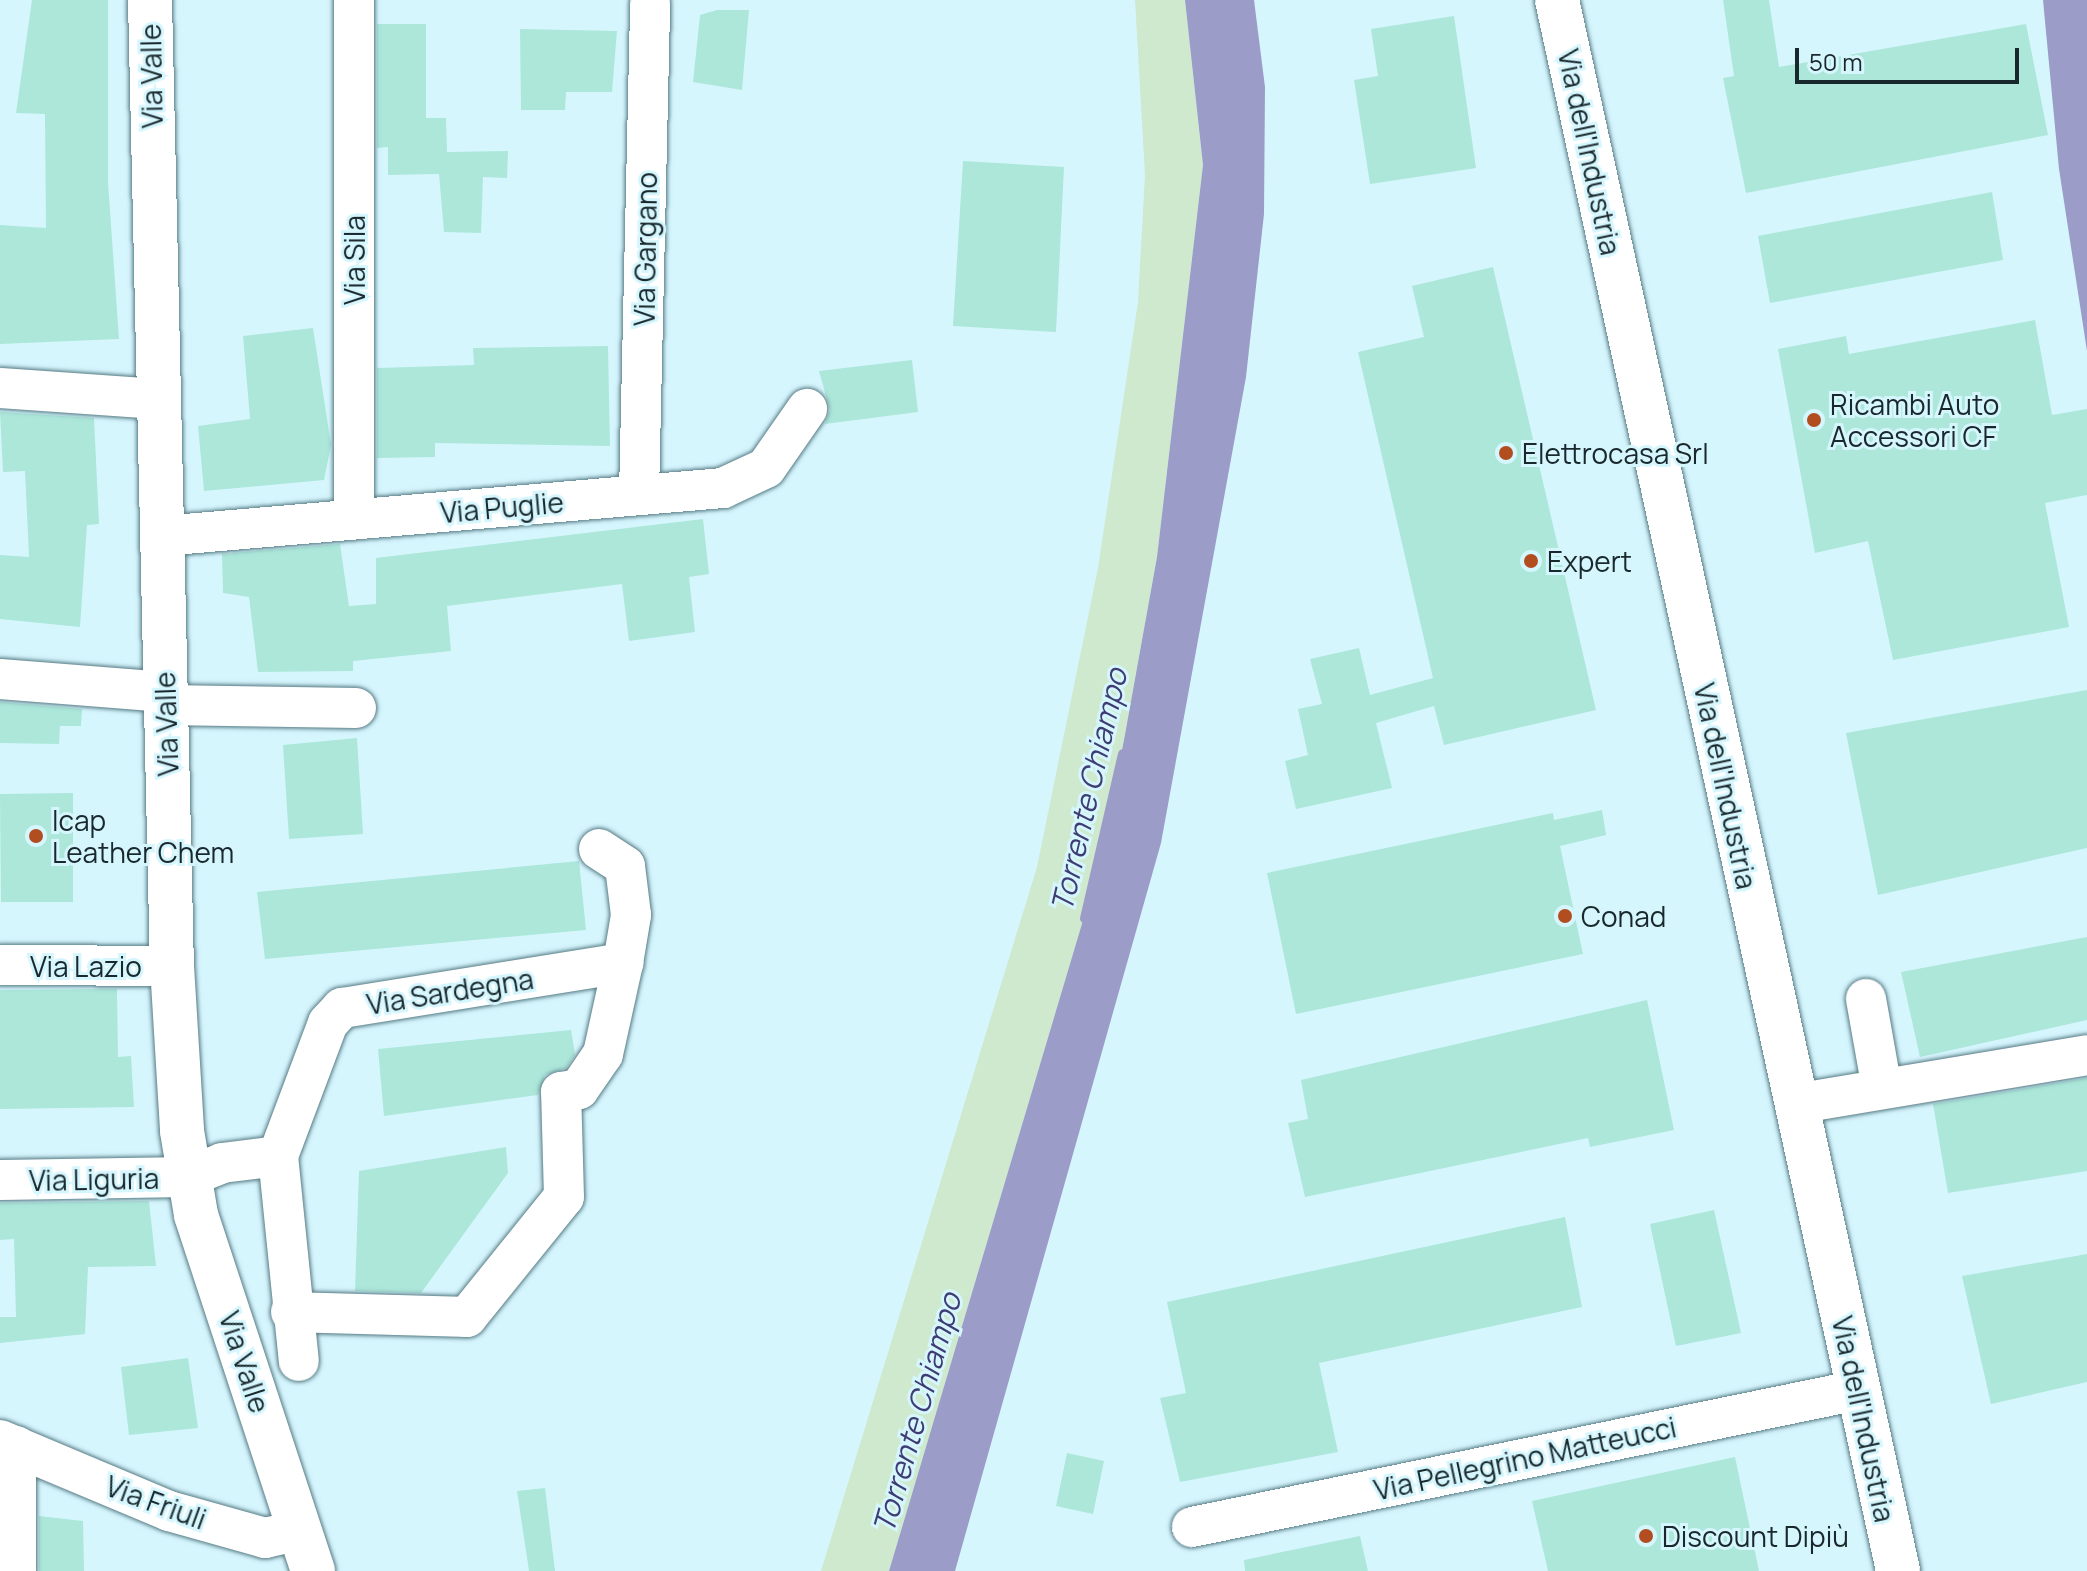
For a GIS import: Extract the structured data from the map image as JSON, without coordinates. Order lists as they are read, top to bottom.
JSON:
{
  "streets": {
    "main road": ["Via Valle", "Via dell'Industria"],
    "street": [
      "Via Gargano",
      "Via Sila",
      "Via Puglie",
      "Via Lazio",
      "Via Sardegna",
      "Via Liguria",
      "Via Pellegrino Matteucci",
      "Via Friuli"
    ]
  },
  "crossings": [
    ["Via Valle", "Via Puglie"],
    ["Via Valle", "Via Lazio"],
    ["Via Valle", "Via Liguria"],
    ["Via Valle", "Via Friuli"],
    ["Via dell'Industria", "Via Pellegrino Matteucci"],
    ["Via Gargano", "Via Puglie"],
    ["Via Sila", "Via Puglie"]
  ],
  "water": ["Torrente Chiampo"],
  "places": [
    "Ricambi Auto Accessori CF",
    "Elettrocasa Srl",
    "Expert",
    "Icap Leather Chem",
    "Conad",
    "Discount Dipiù"
  ],
  "scale_bar": "50 m"
}
